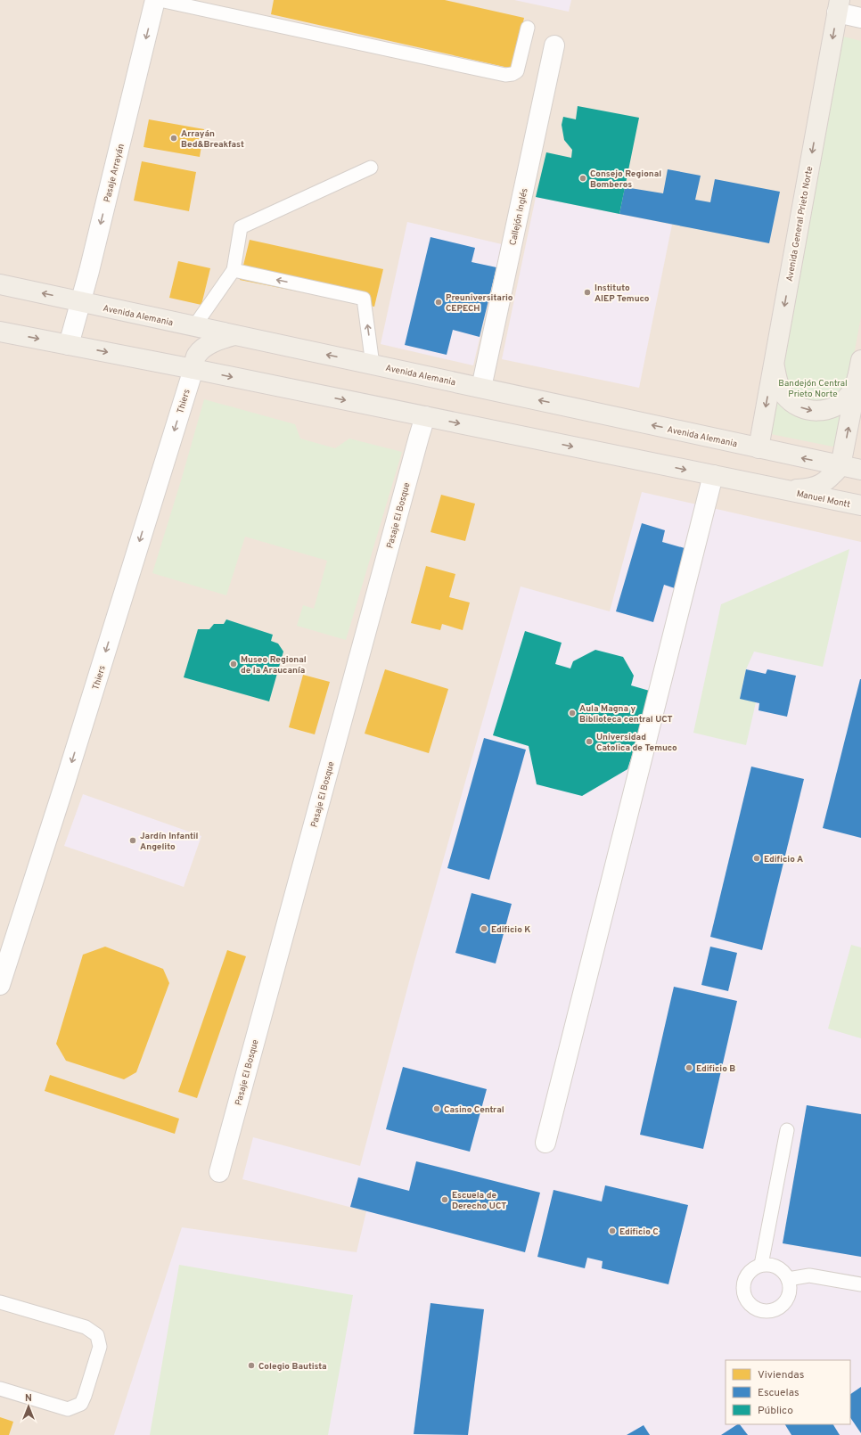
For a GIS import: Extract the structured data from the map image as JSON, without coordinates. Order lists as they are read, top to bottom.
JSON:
{
  "streets": {
    "main road": ["Avenida General Prieto Norte", "Avenida Alemania", "Manuel Montt"],
    "street": [
      "Pasaje Arrayán",
      "Callejón Inglés",
      "Thiers",
      "Pasaje El Bosque"
    ]
  },
  "crossings": [
    ["Pasaje Arrayán", "Avenida Alemania"],
    ["Callejón Inglés", "Avenida Alemania"],
    ["Avenida General Prieto Norte", "Avenida Alemania"]
  ],
  "one_way": ["Pasaje Arrayán", "Avenida General Prieto Norte", "Thiers"],
  "parks": ["Bandejón Central Prieto Norte"],
  "places": [
    "Arrayán Bed&Breakfast",
    "Consejo Regional Bomberos",
    "Instituto AIEP Temuco",
    "Preuniversitario CEPECH",
    "Museo Regional de la Araucanía",
    "Aula Magna y Biblioteca central UCT",
    "Universidad Catolica de Temuco",
    "Jardín Infantil Angelito",
    "Edificio A",
    "Edificio K",
    "Edificio B",
    "Casino Central",
    "Escuela de Derecho UCT",
    "Edificio C",
    "Colegio Bautista"
  ],
  "legend": ["Viviendas", "Escuelas", "Público"],
  "north": "top"
}
